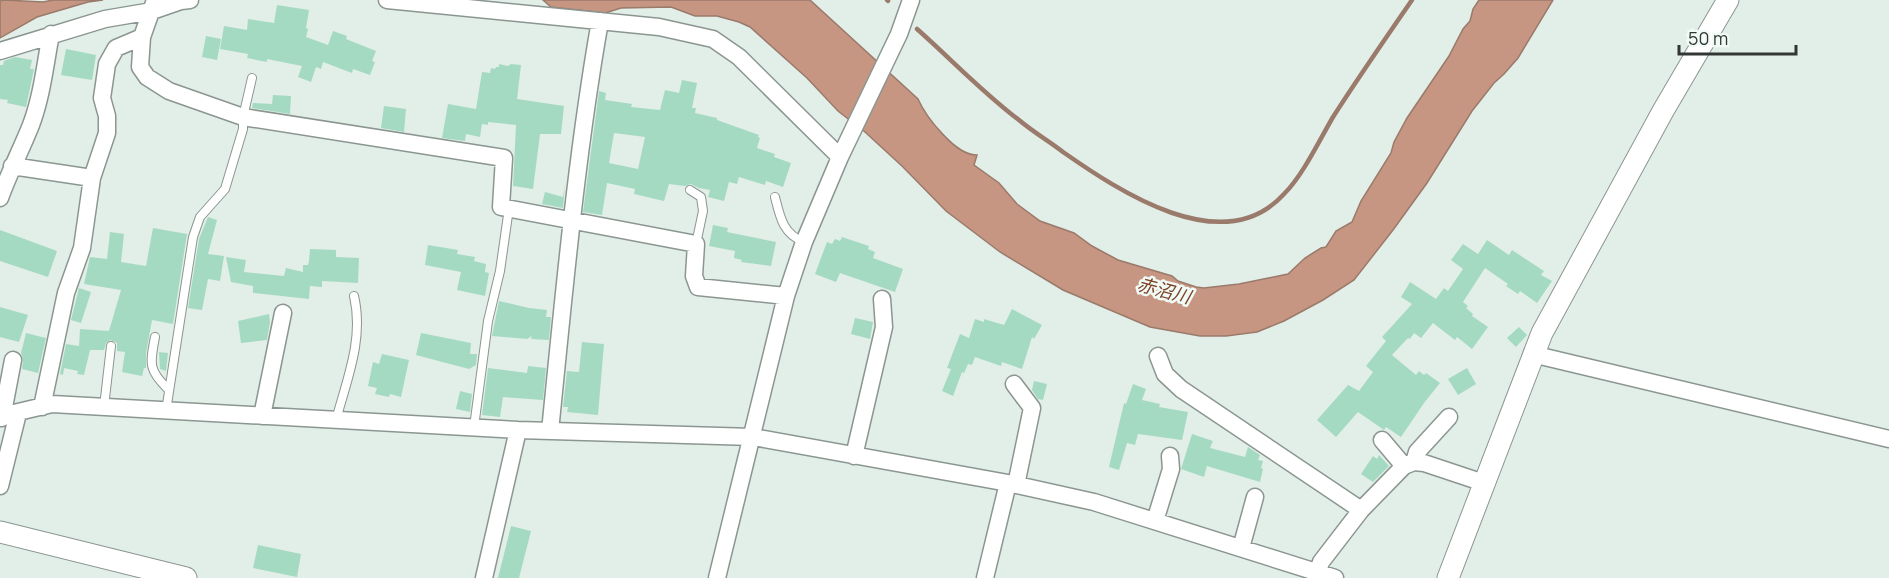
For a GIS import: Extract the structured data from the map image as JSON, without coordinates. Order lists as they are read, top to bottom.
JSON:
{
  "water": ["赤沼川"],
  "scale_bar": "50 m"
}
